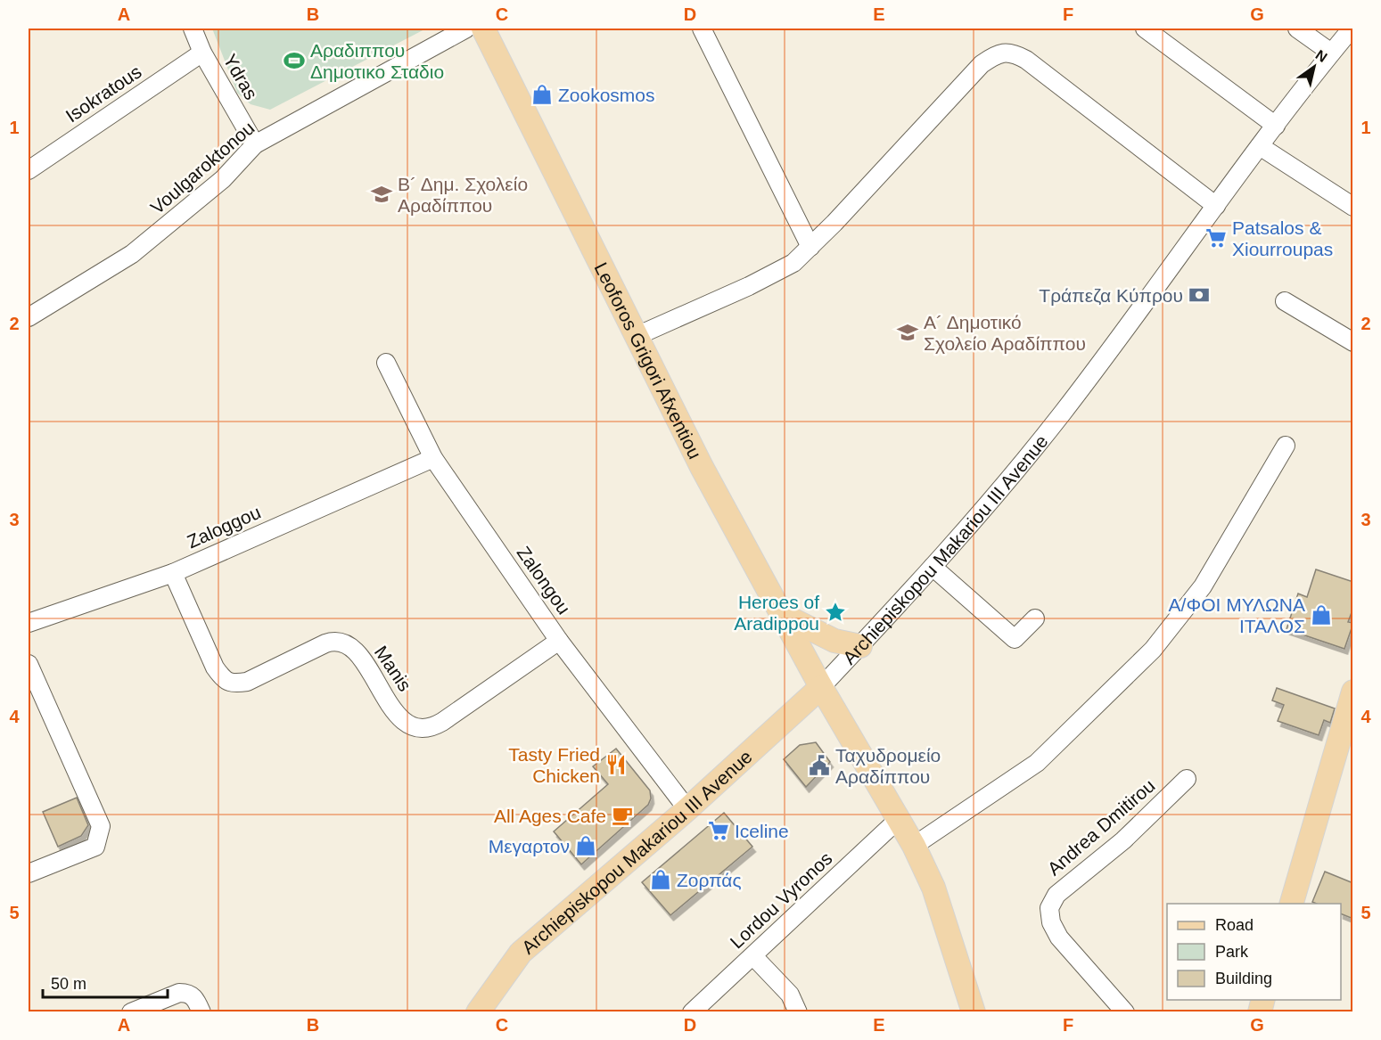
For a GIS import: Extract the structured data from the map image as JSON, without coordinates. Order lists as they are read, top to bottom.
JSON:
{
  "streets": {
    "main road": ["Leoforos Grigori Afxentiou", "Archiepiskopou Makariou III Avenue"],
    "street": [
      "Ydras",
      "Isokratous",
      "Voulgaroktonou",
      "Zaloggou",
      "Zalongou",
      "Manis",
      "Andrea Dmitirou",
      "Lordou Vyronos"
    ]
  },
  "crossings": [
    ["Ydras", "Isokratous"],
    ["Ydras", "Voulgaroktonou"],
    ["Leoforos Grigori Afxentiou", "Archiepiskopou Makariou III Avenue"],
    ["Leoforos Grigori Afxentiou", "Lordou Vyronos"],
    ["Zaloggou", "Zalongou"],
    ["Zaloggou", "Manis"],
    ["Archiepiskopou Makariou III Avenue", "Zalongou"],
    ["Zalongou", "Manis"]
  ],
  "places": {
    "sports": ["Αραδιππου Δημοτικο Σταδιο"],
    "shop": [
      "Zookosmos",
      "Α/ΦΟΙ ΜΥΛΩΝΑ ΙΤΑΛΟΣ",
      "Μεγαρτον",
      "Ζορπάς"
    ],
    "school or university": ["Β´ Δημ. Σχολείο Αραδίππου", "Α´ Δημοτικό Σχολείο Αραδίππου"],
    "supermarket": ["Patsalos & Xiourroupas", "Iceline"],
    "bank": ["Τράπεζα Κύπρου"],
    "place": ["Heroes of Aradippou"],
    "restaurant": ["Tasty Fried Chicken"],
    "public building": ["Ταχυδρομείο Αραδίππου"],
    "cafe": ["All Ages Cafe"]
  },
  "legend": ["Road", "Park", "Building"],
  "scale_bar": "50 m",
  "north": "top right",
  "grid": {
    "columns": [
      "A",
      "B",
      "C",
      "D",
      "E",
      "F",
      "G"
    ],
    "rows": [
      "1",
      "2",
      "3",
      "4",
      "5"
    ]
  }
}
